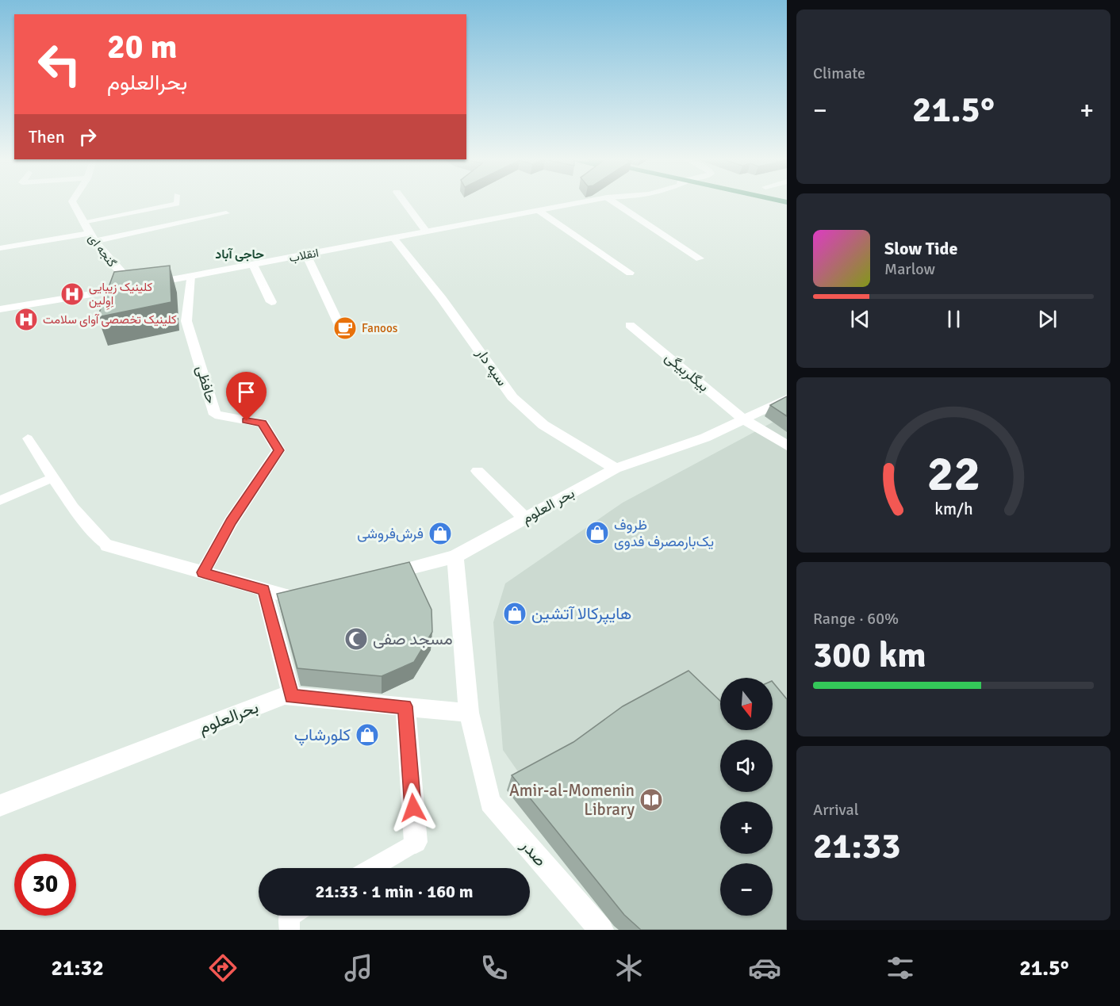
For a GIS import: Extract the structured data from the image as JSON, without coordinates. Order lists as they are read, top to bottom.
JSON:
{
  "streets": {
    "street": [
      "گنجه ای",
      "انقلاب",
      "سپه دار",
      "بیگلربیگی",
      "حافظی",
      "بحر العلوم",
      "بحرالعلوم",
      "صدر"
    ]
  },
  "crossings": [
    ["گنجه ای", "انقلاب"],
    ["انقلاب", "سپه دار"],
    ["انقلاب", "حافظی"],
    ["سپه دار", "بحر العلوم"],
    ["بیگلربیگی", "بحر العلوم"],
    ["بحرالعلوم", "صدر"]
  ],
  "districts": ["حاجی آباد"],
  "places": {
    "hospital": ["کلینیک زیبایی اِوِلین", "کلینیک تخصصی آوای سلامت"],
    "cafe": ["Fanoos"],
    "shop": [
      "ظروف یک‌بارمصرف فدوی",
      "فرش‌فروشی",
      "هایپرکالا آتشین",
      "کلورشاپ"
    ],
    "mosque": ["مسجد صفی"],
    "library": ["Amir-al-Momenin Library"]
  },
  "north": "bottom",
  "page": {
    "tile": [
      "Climate",
      ["Range · 60%", "300 km"],
      ["Arrival", "21:33"]
    ],
    "turn": ["20 m", "بحرالعلوم"],
    "heat": ["−", "21.5°", "+"],
    "then": "Then",
    "song": ["Slow Tide", "Marlow"],
    "map_buttons": ["+", "−"],
    "limit": "30",
    "trip": "21:33 · 1 min · 160 m",
    "tabs": ["21:32", "21.5°"],
    "gauge": ["22", "km/h"]
  }
}
